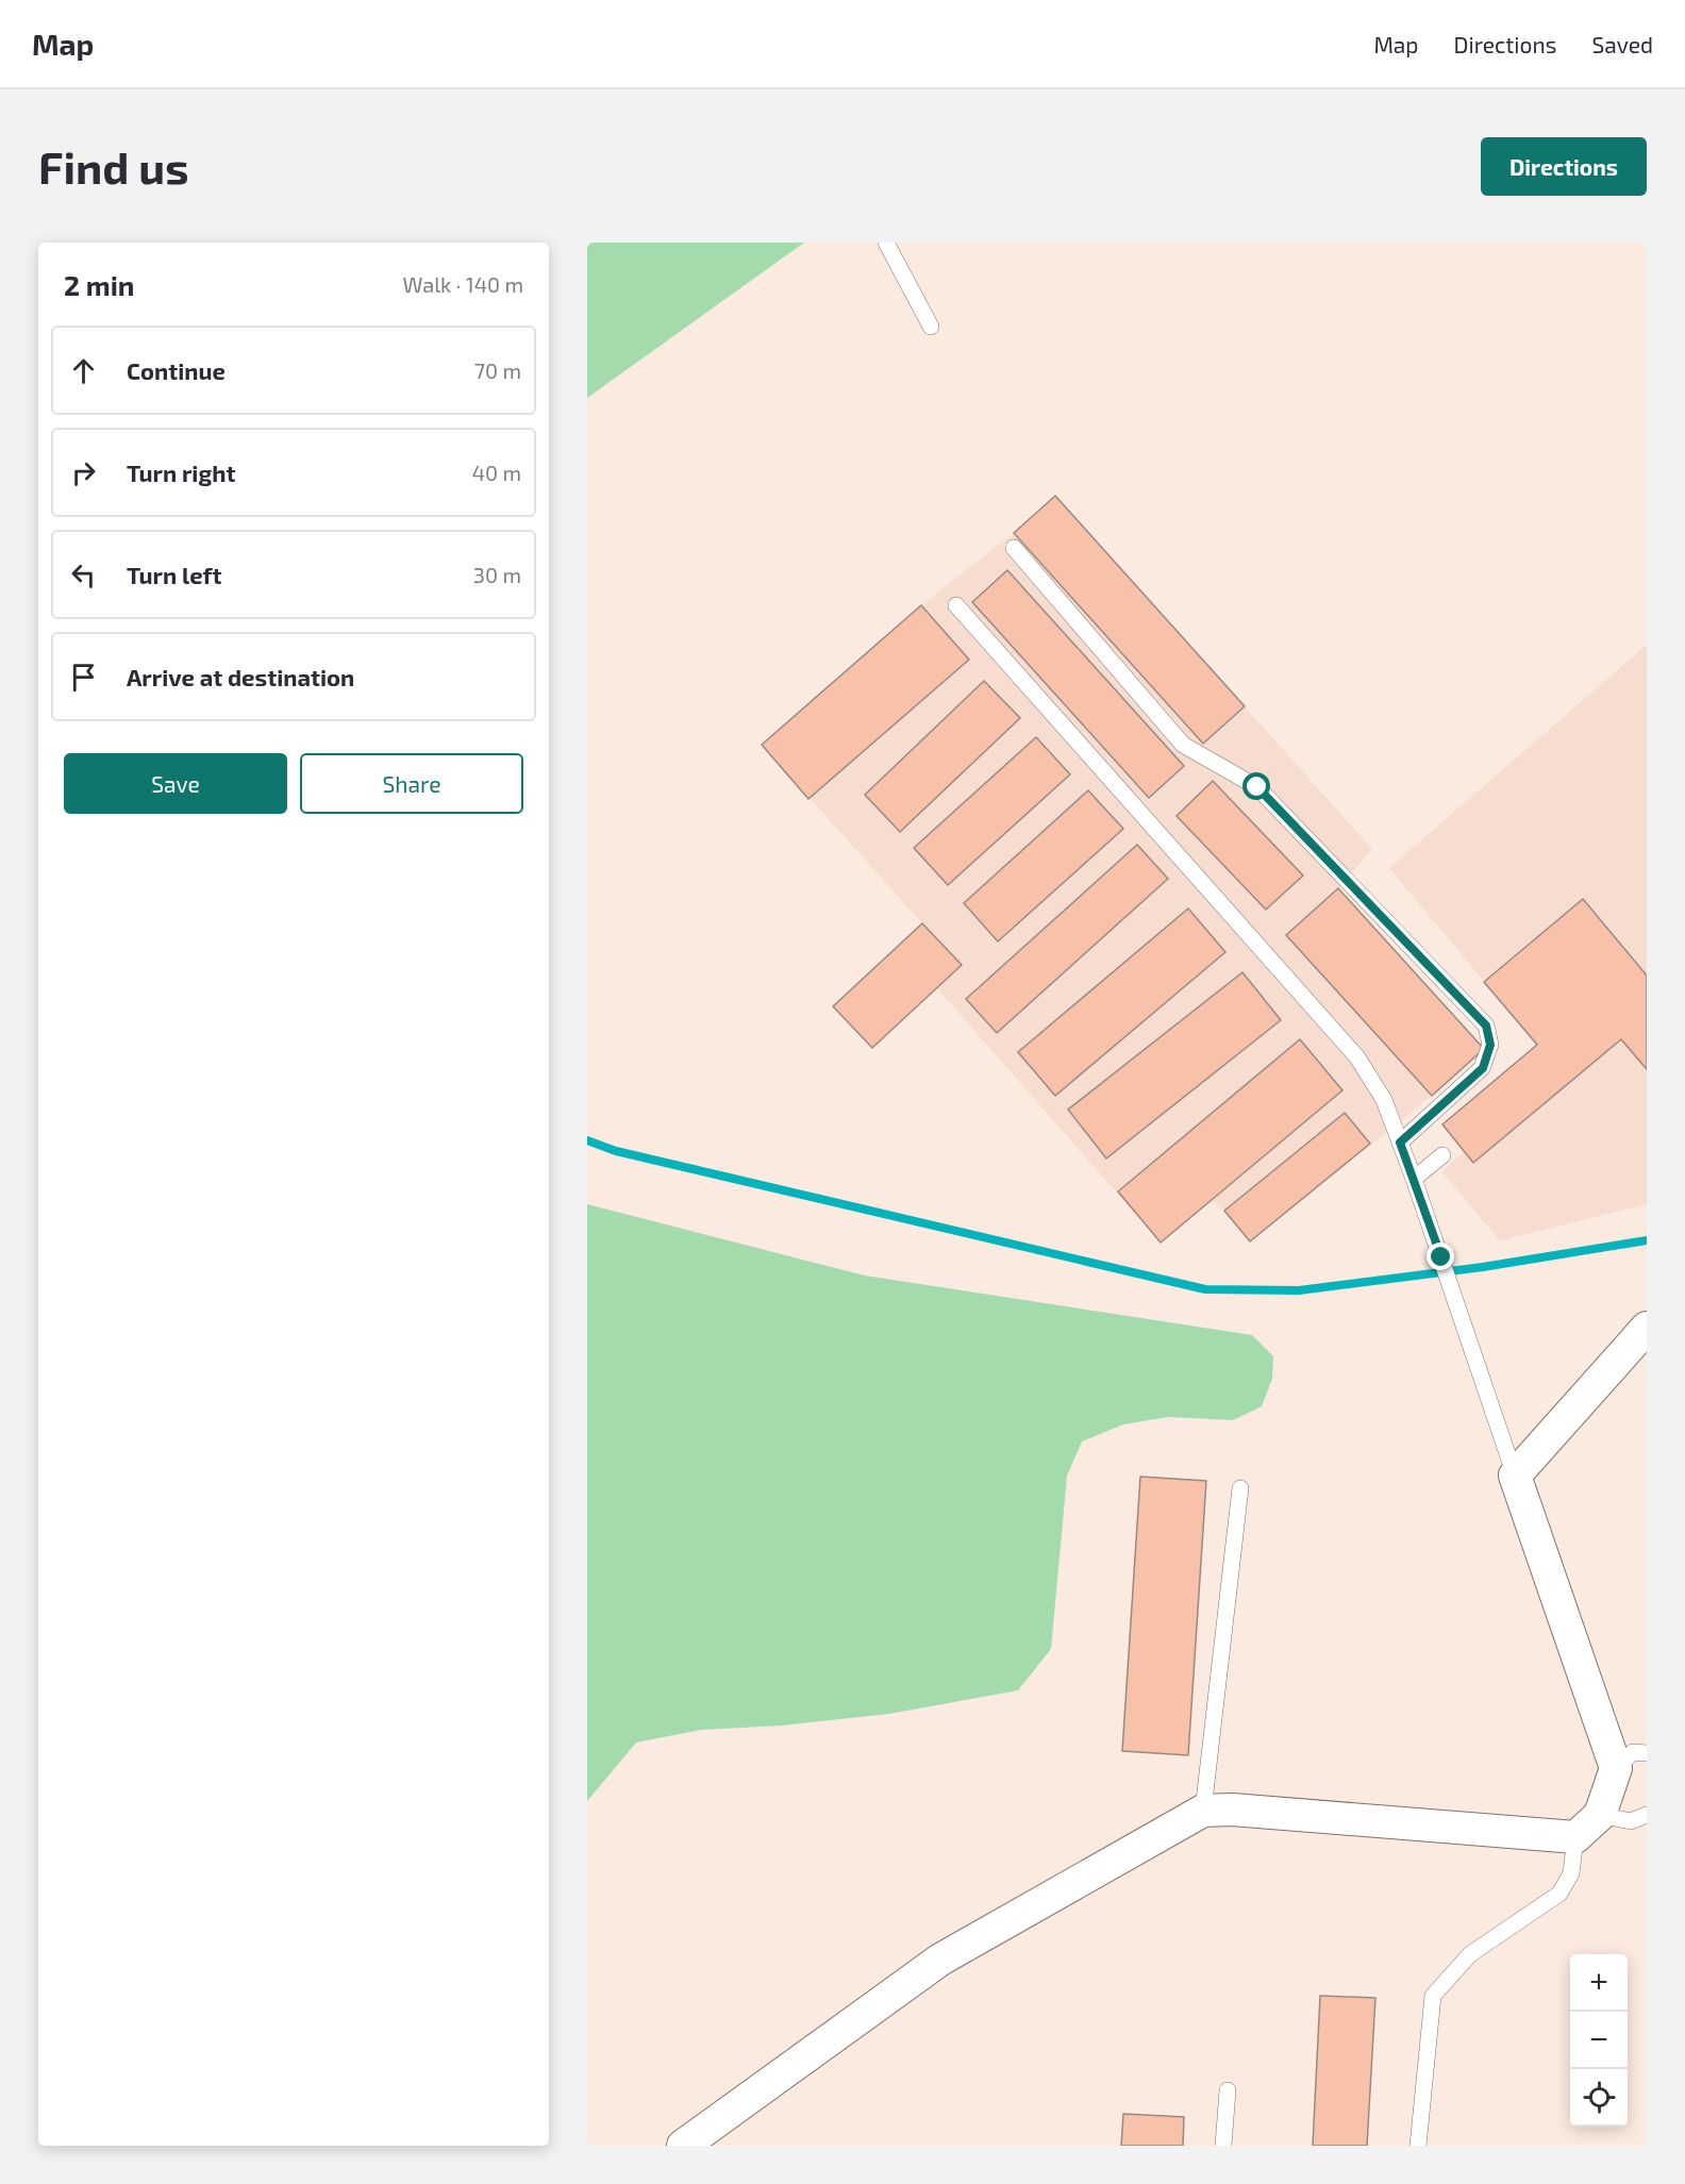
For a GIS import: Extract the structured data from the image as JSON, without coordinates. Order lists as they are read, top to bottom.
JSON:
{
  "page": {
    "header": "Map",
    "nav": ["Map", "Directions", "Saved"],
    "buttons": [
      "Directions",
      ["Save", "Share"]
    ],
    "title": "Find us",
    "heading": ["2 min", "Walk · 140 m"],
    "list": [
      ["Continue", "70 m"],
      ["Turn right", "40 m"],
      ["Turn left", "30 m"],
      "Arrive at destination"
    ],
    "map_buttons": ["+", "−"]
  }
}
